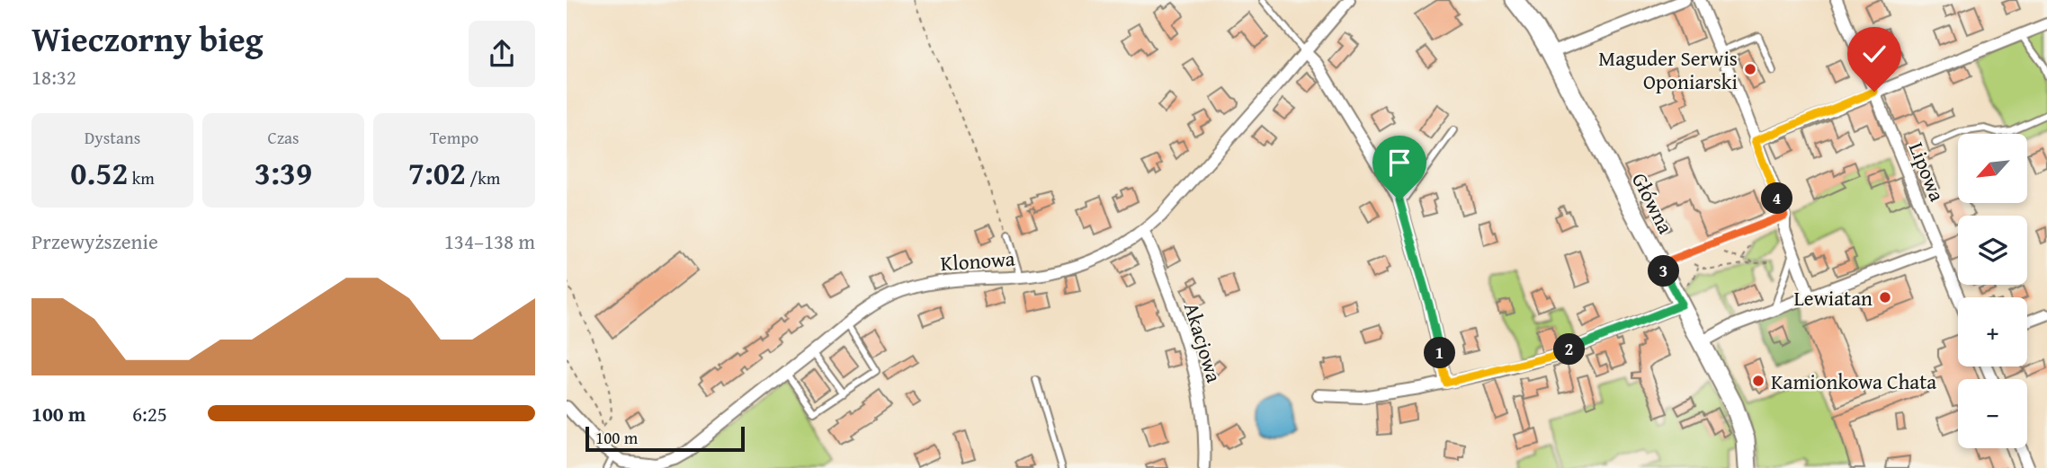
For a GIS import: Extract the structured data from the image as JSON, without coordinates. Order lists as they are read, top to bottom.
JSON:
{
  "streets": {
    "main road": ["Główna"],
    "street": ["Lipowa", "Klonowa", "Akacjowa"]
  },
  "crossings": [
    ["Klonowa", "Akacjowa"]
  ],
  "places": ["Maguder Serwis Oponiarski", "Lewiatan", "Kamionkowa Chata"],
  "scale_bar": "100 m",
  "north": "bottom left",
  "page": {
    "heading": ["Wieczorny bieg", "18:32"],
    "stats": [
      ["Dystans", "0.52 km"],
      ["Czas", "3:39"],
      ["Tempo", "7:02 /km"]
    ],
    "map_buttons": ["+", "−"],
    "pins": [
      "4",
      "3",
      "2",
      "1"
    ],
    "chart": ["Przewyższenie", "134–138 m"],
    "list": [
      {
        "name": "100 m",
        "note": "6:25"
      }
    ],
    "scale": "100 m"
  }
}
